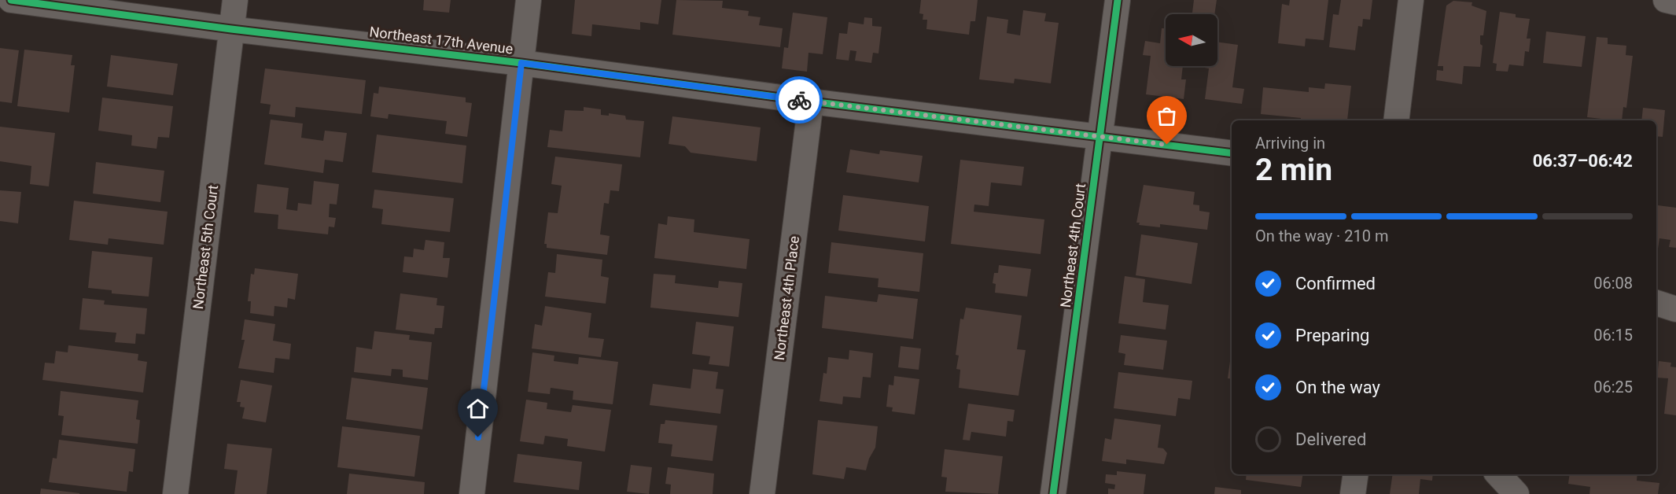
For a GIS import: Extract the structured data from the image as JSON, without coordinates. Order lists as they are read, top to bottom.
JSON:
{
  "streets": {
    "street": [
      "Northeast 17th Avenue",
      "Northeast 4th Court",
      "Northeast 5th Court",
      "Northeast 4th Place"
    ]
  },
  "crossings": [
    ["Northeast 17th Avenue", "Northeast 4th Court"],
    ["Northeast 17th Avenue", "Northeast 5th Court"],
    ["Northeast 17th Avenue", "Northeast 4th Place"]
  ],
  "north": "left",
  "page": {
    "heading": ["2 min", "Arriving in", "06:37–06:42"],
    "bar": "On the way · 210 m",
    "list": [
      ["Confirmed", "06:08"],
      ["Preparing", "06:15"],
      ["On the way", "06:25"],
      "Delivered"
    ]
  }
}
